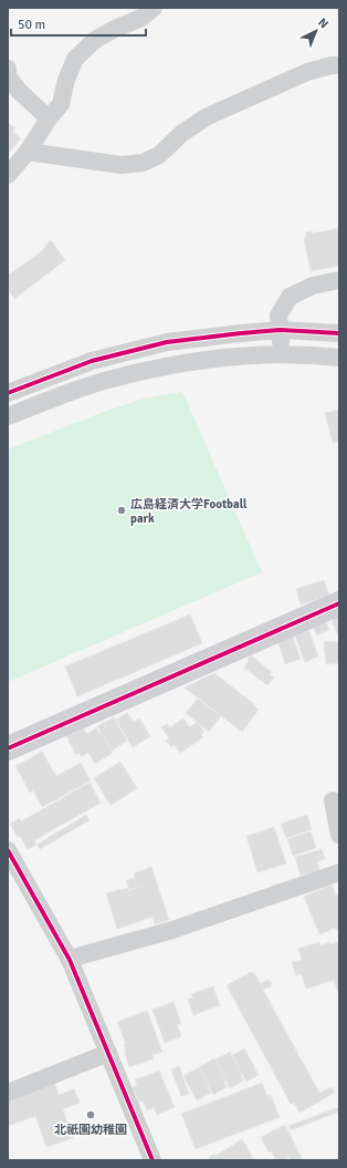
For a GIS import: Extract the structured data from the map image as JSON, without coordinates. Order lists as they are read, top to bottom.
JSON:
{
  "places": ["広島経済大学Football park", "北祇園幼稚園"],
  "scale_bar": "50 m",
  "north": "top right"
}
